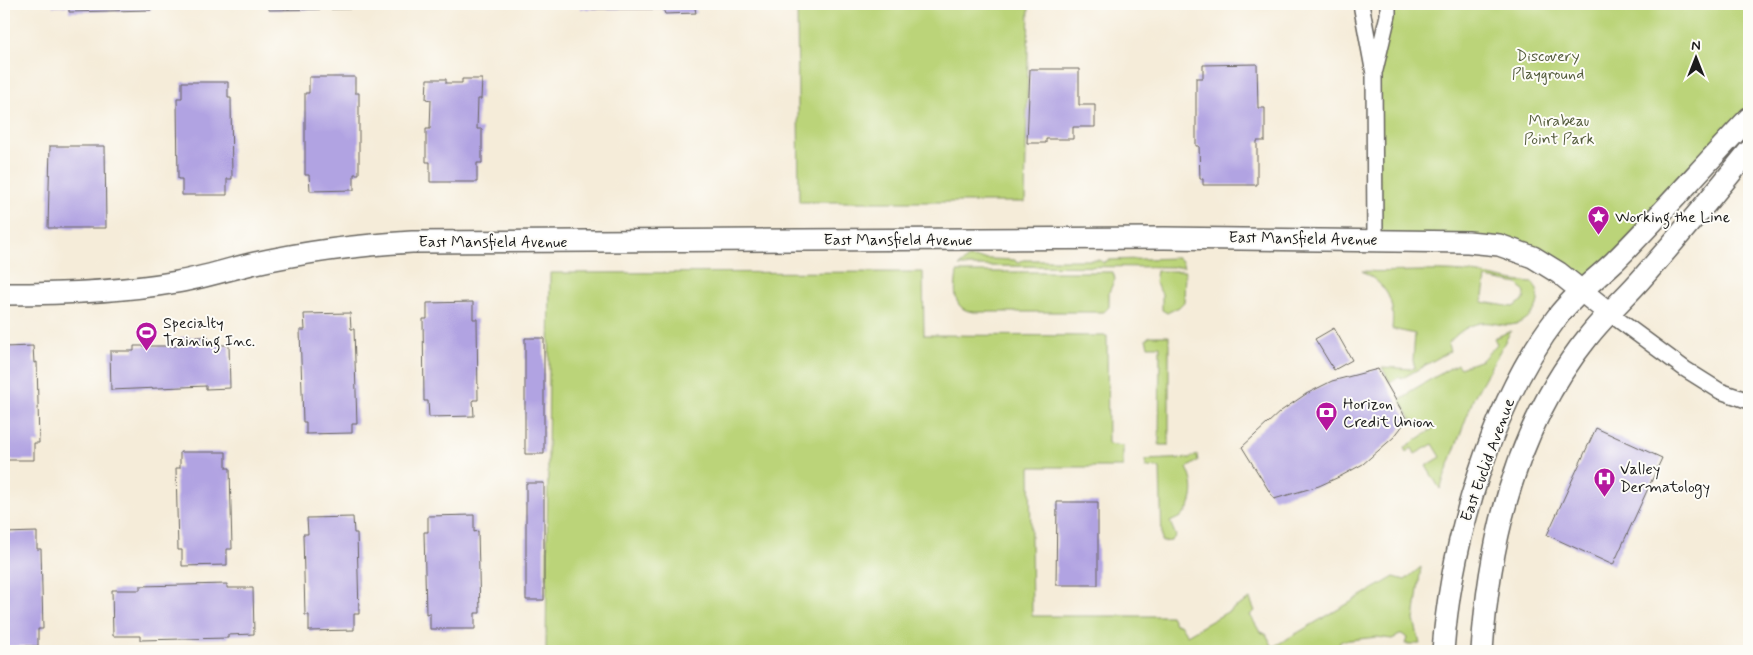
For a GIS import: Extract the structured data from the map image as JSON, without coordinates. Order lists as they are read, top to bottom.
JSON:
{
  "streets": {
    "street": ["East Mansfield Avenue", "East Euclid Avenue"]
  },
  "crossings": [
    ["East Mansfield Avenue", "East Euclid Avenue"]
  ],
  "parks": ["Discovery Playground", "Mirabeau Point Park"],
  "places": {
    "place": ["Working the Line"],
    "sports": ["Specialty Training Inc."],
    "bank": ["Horizon Credit Union"],
    "hospital": ["Valley Dermatology"]
  },
  "north": "top"
}
